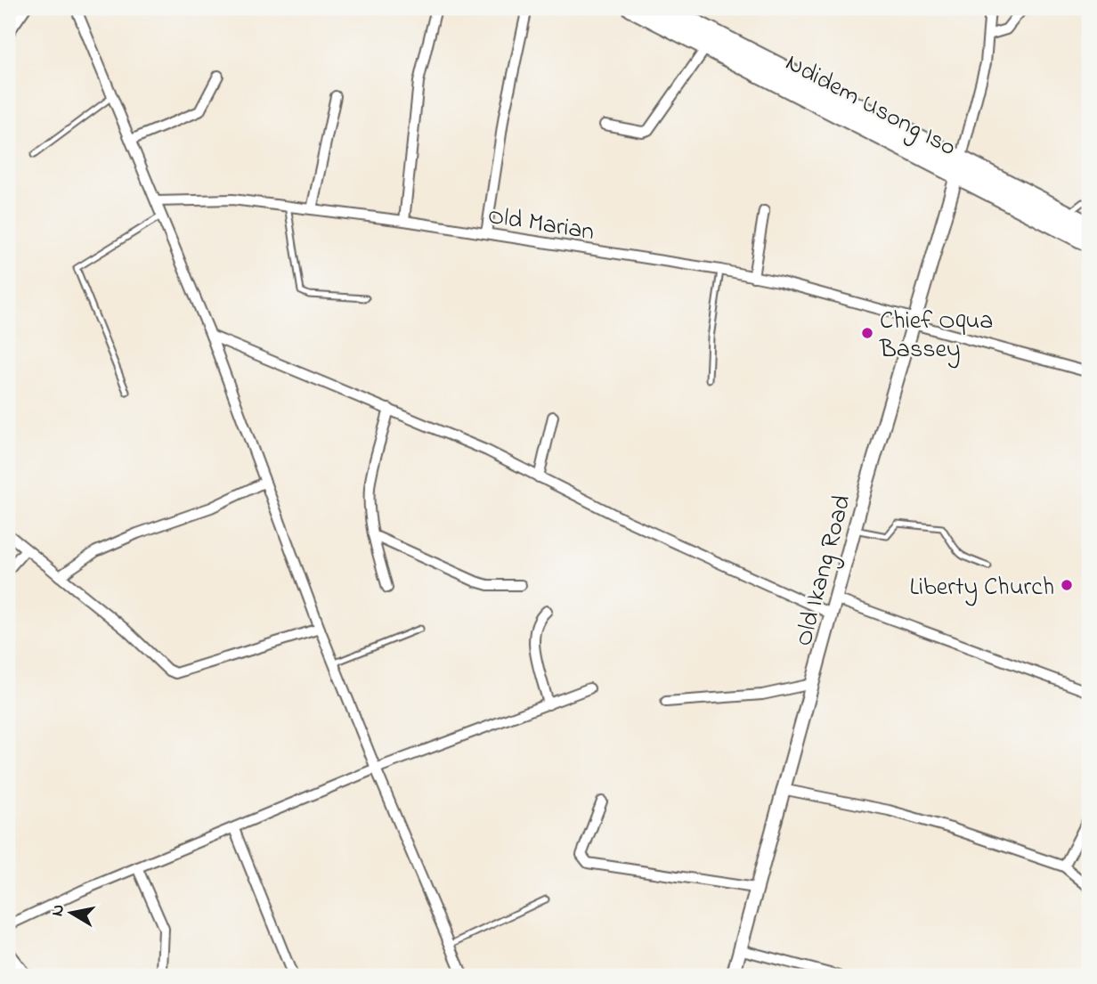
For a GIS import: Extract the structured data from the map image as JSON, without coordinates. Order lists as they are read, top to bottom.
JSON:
{
  "streets": {
    "highway": ["Ndidem Usong Iso"],
    "street": ["Old Marian", "Old Ikang Road"]
  },
  "crossings": [
    ["Ndidem Usong Iso", "Old Ikang Road"],
    ["Old Marian", "Old Ikang Road"]
  ],
  "places": ["Chief Oqua Bassey", "Liberty Church"],
  "north": "left"
}
